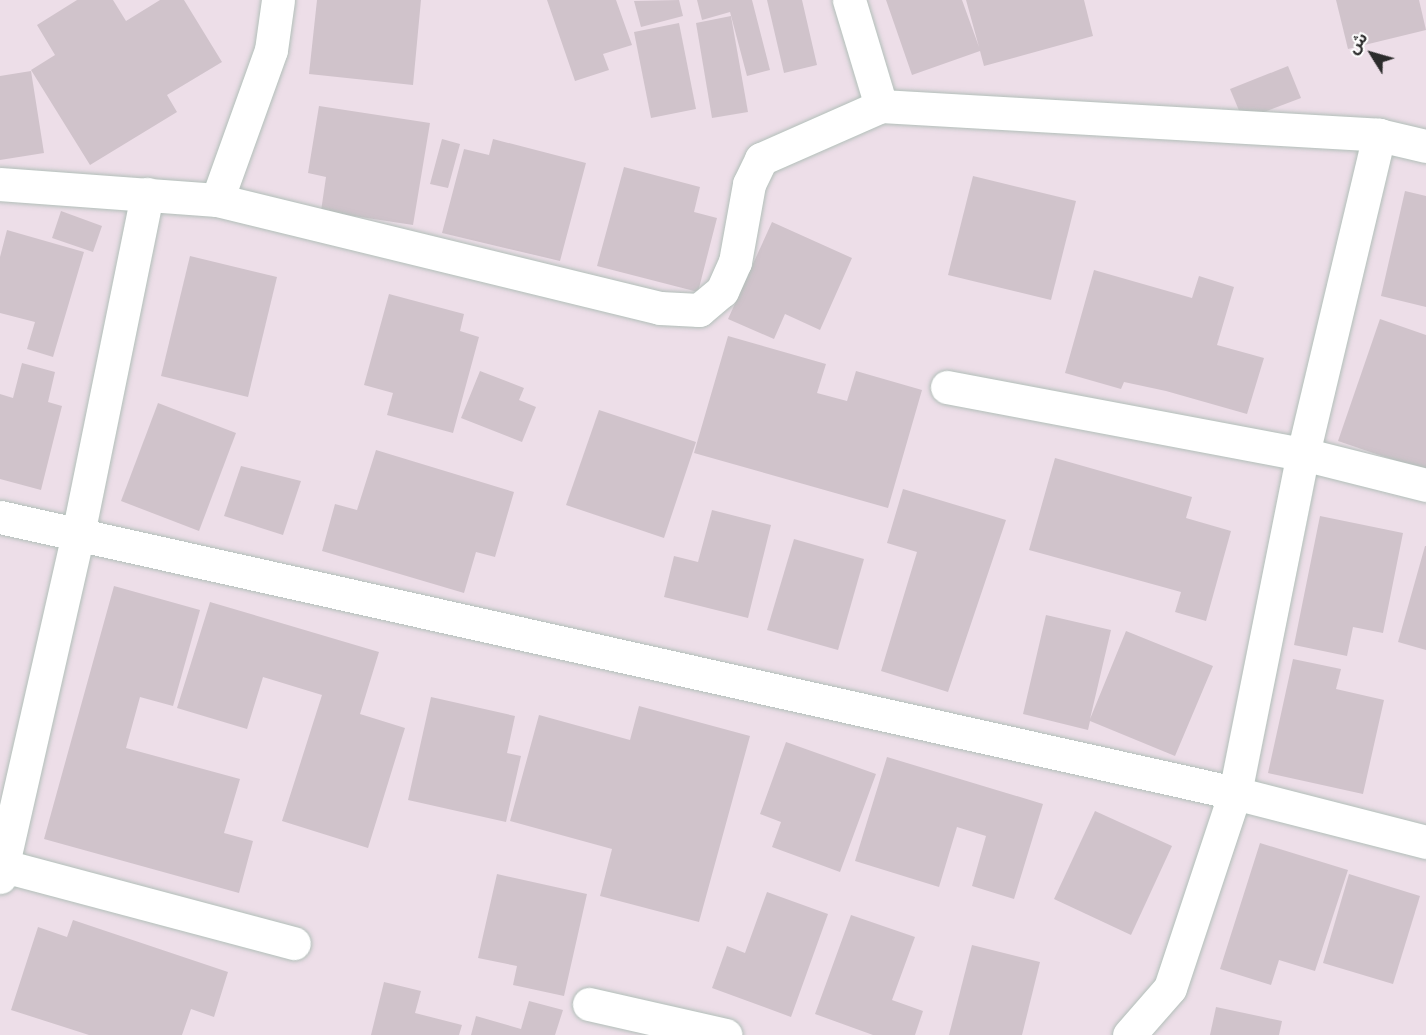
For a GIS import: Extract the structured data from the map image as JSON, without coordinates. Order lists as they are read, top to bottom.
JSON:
{
  "north": "top left"
}
